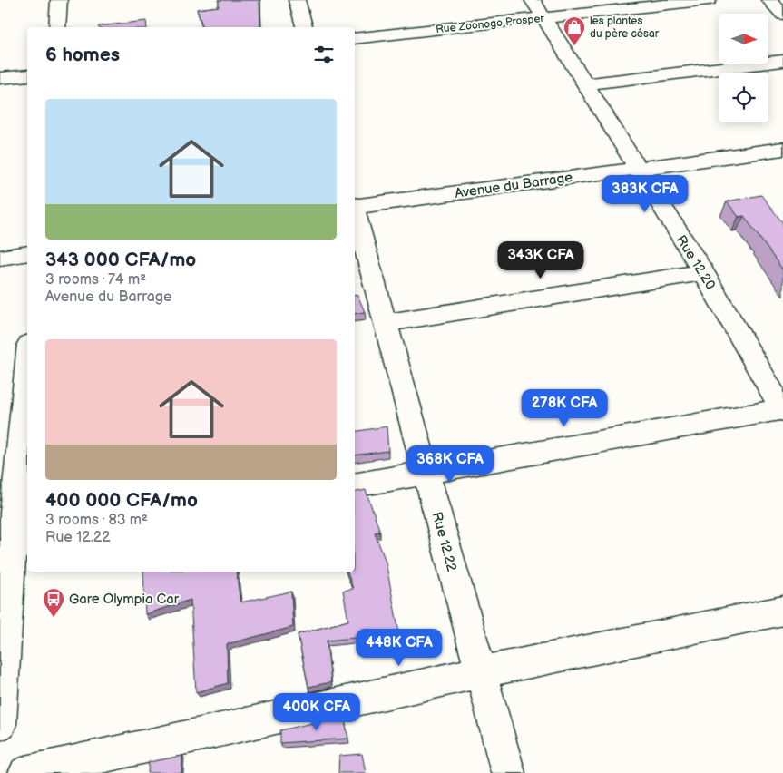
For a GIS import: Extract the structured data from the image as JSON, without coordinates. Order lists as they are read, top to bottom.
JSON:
{
  "streets": {
    "street": [
      "Rue Zoonogo Prosper",
      "Avenue du Barrage",
      "Rue 12.20",
      "Rue 12.22"
    ]
  },
  "crossings": [
    ["Rue Zoonogo Prosper", "Rue 12.20"],
    ["Avenue du Barrage", "Rue 12.20"]
  ],
  "places": {
    "shop": ["les plantes du père césar"],
    "bus stop": ["Gare Olympia Car"]
  },
  "north": "right",
  "page": {
    "heading": "6 homes",
    "list": [
      {
        "name": "343 000 CFA/mo",
        "note": "3 rooms · 74 m² · Avenue du Barrage"
      },
      {
        "name": "400 000 CFA/mo",
        "note": "3 rooms · 83 m² · Rue 12.22"
      }
    ],
    "price": [
      "383K CFA",
      "343K CFA",
      "278K CFA",
      "368K CFA",
      "448K CFA",
      "400K CFA"
    ]
  }
}
